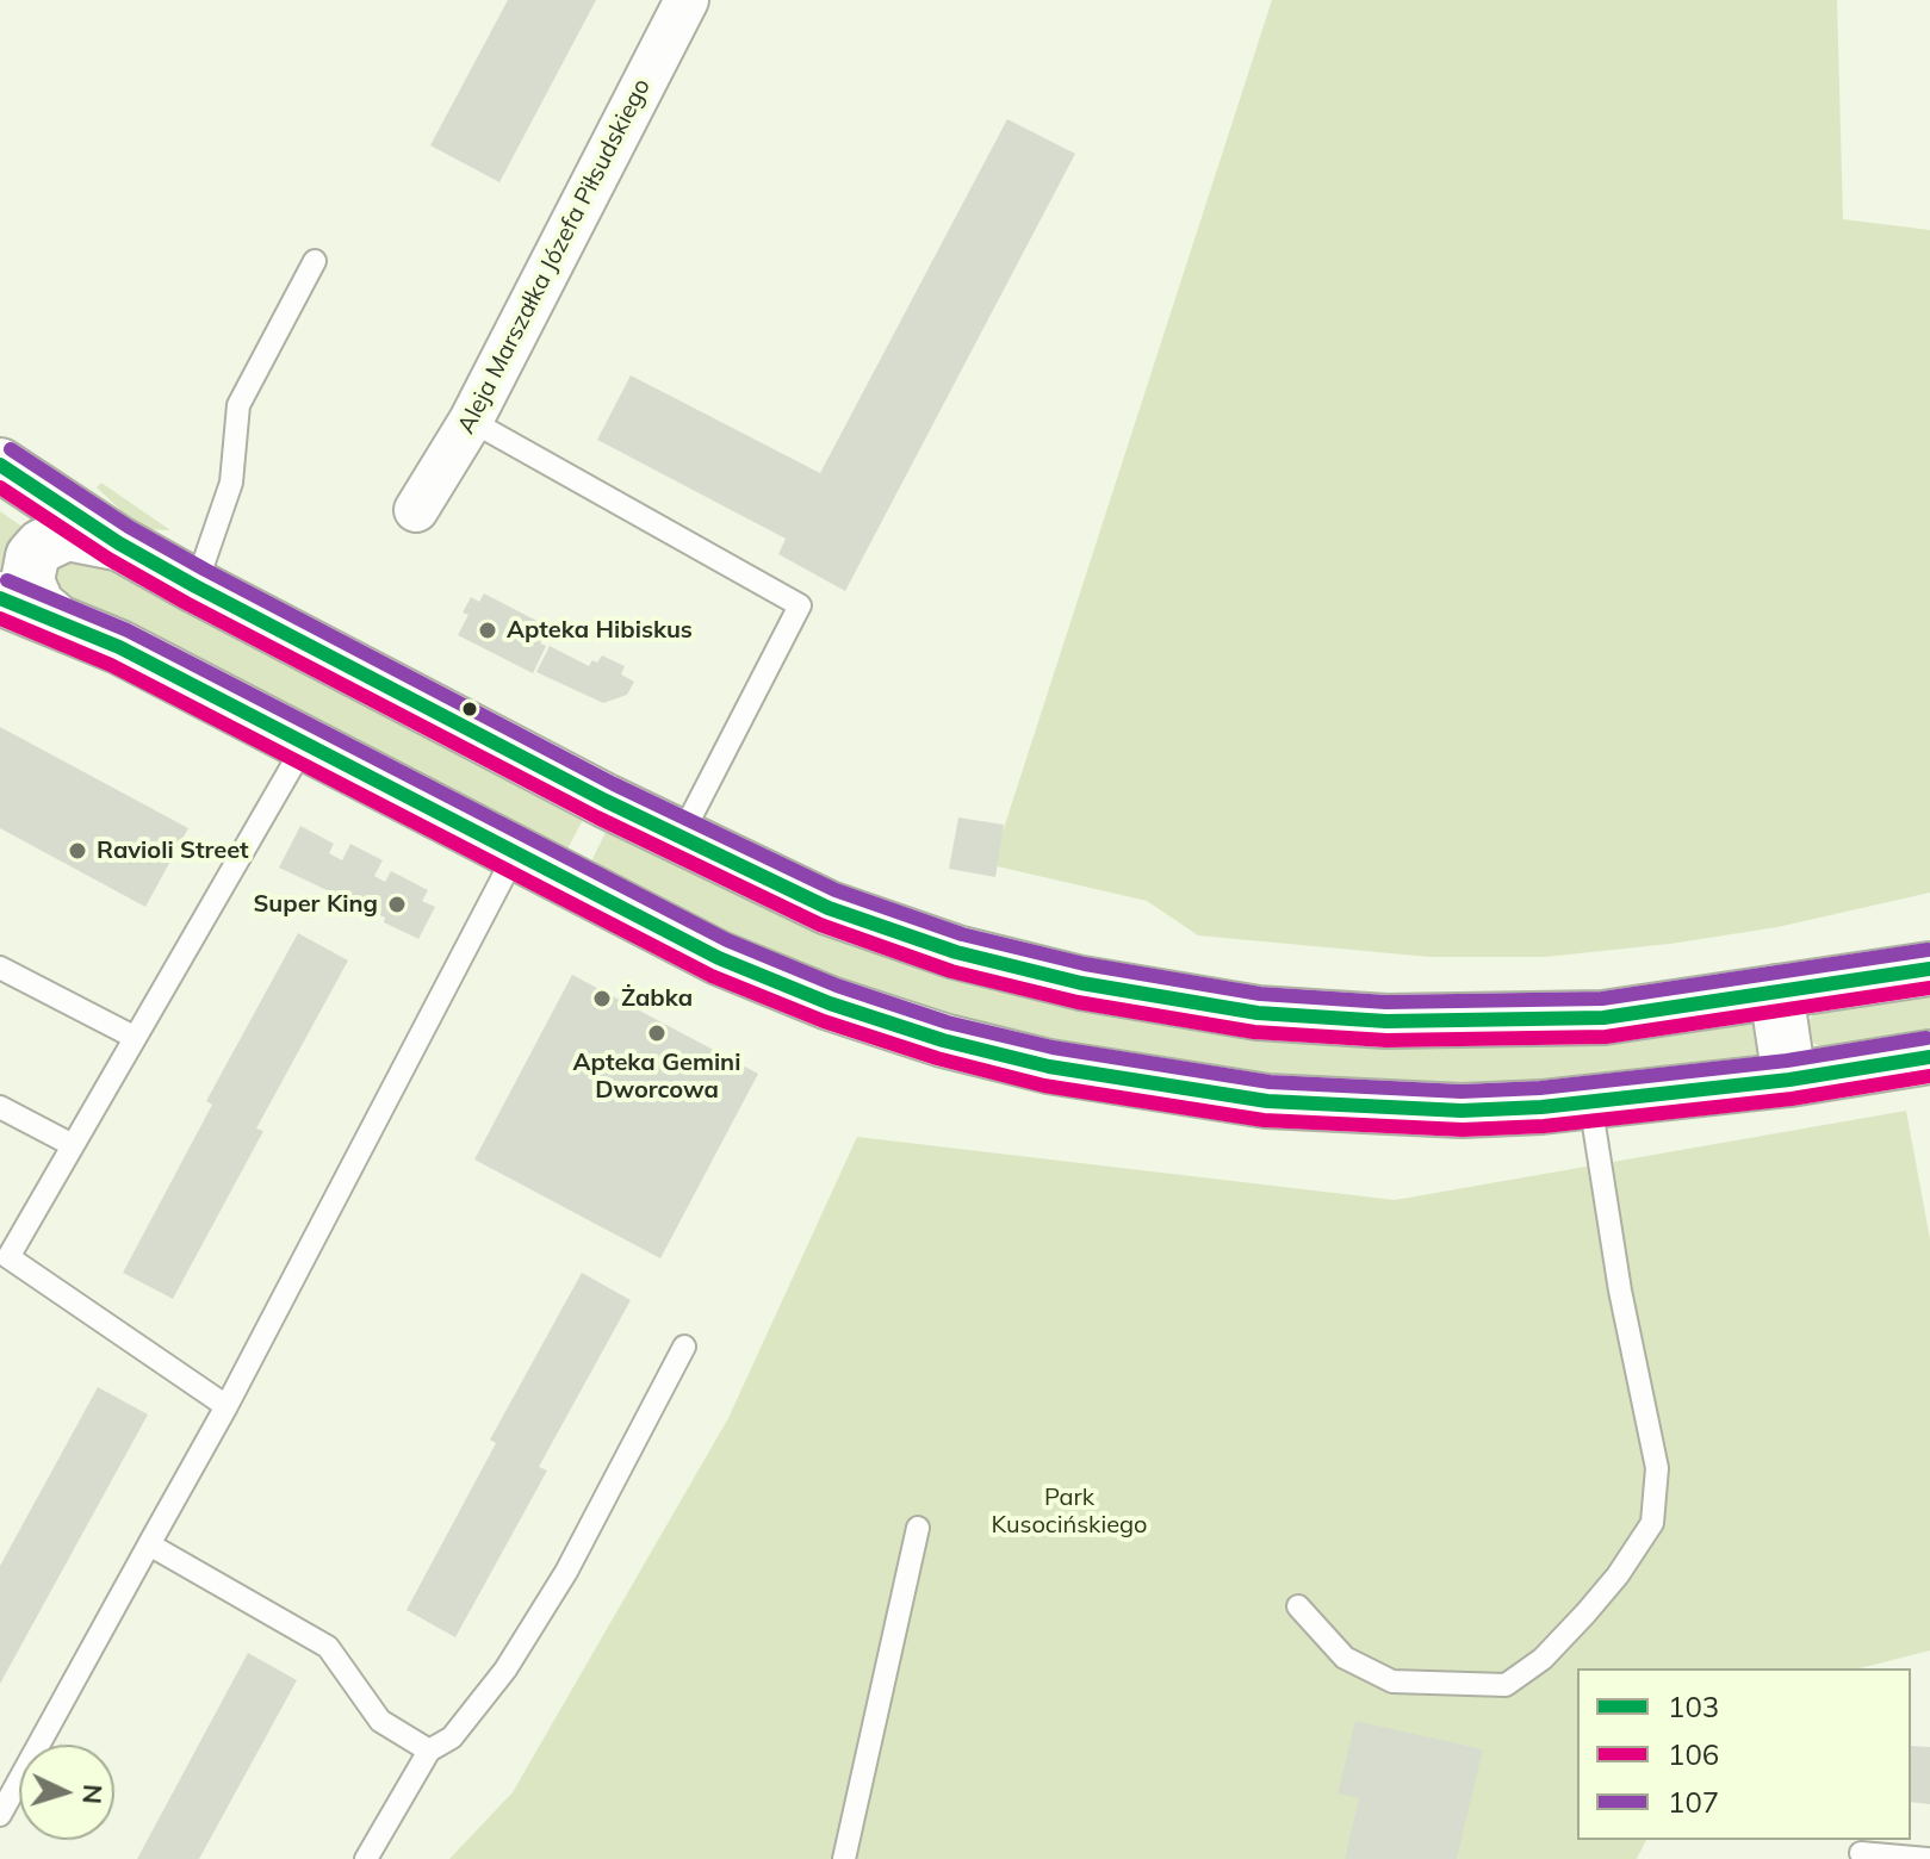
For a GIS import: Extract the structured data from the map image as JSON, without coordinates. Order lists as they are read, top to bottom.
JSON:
{
  "streets": {
    "street": ["Aleja Marszałka Józefa Piłsudskiego"]
  },
  "parks": ["Park Kusocińskiego"],
  "places": [
    "Apteka Hibiskus",
    "Ravioli Street",
    "Super King",
    "Żabka",
    "Apteka Gemini Dworcowa"
  ],
  "lines": ["transit line 107", "transit line 103", "transit line 106"],
  "legend": ["103", "106", "107"],
  "north": "right"
}
